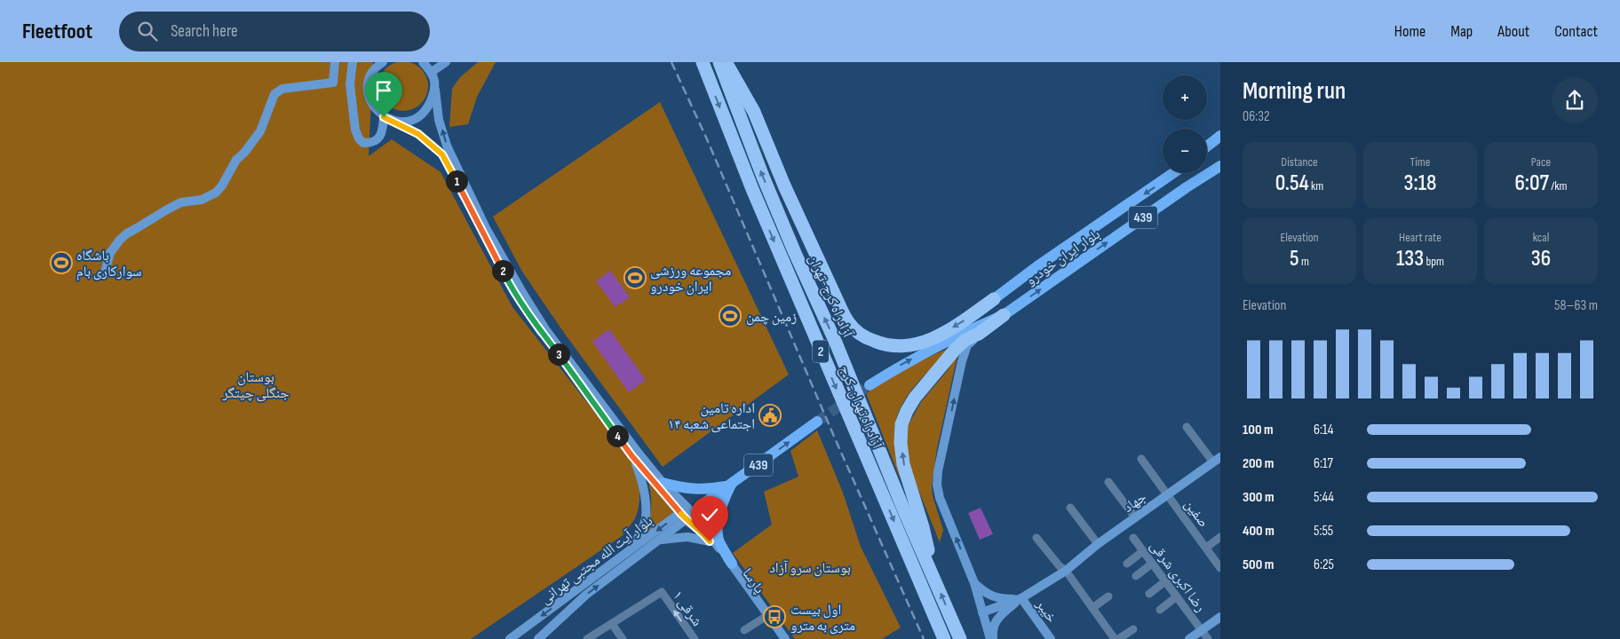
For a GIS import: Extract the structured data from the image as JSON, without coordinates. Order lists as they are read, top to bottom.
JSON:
{
  "streets": {
    "highway": ["آزادراه کرج-تهران", "2", "آزادراه تهران-کرج"],
    "main road": [
      "439",
      "بلوار ایران خودرو",
      "جهاد",
      "بلوار آیت الله مجتبی تهرانی",
      "پارسا",
      "خیبر"
    ],
    "street": ["صفین", "رضا اکبری شرقی", "۱ شرقی"]
  },
  "crossings": [
    ["439", "بلوار آیت الله مجتبی تهرانی"],
    ["439", "پارسا"],
    ["جهاد", "صفین"],
    ["جهاد", "خیبر"],
    ["بلوار آیت الله مجتبی تهرانی", "پارسا"]
  ],
  "one_way": ["آزادراه کرج-تهران", "آزادراه تهران-کرج"],
  "parks": ["بوستان جنگلی چیتگر", "بوستان سرو آزاد"],
  "places": {
    "sports": ["باشگاه سوارکاری بام", "مجموعه ورزشی ایران خودرو", "زمین چمن"],
    "public building": ["اداره تامین اجتماعی شعبه ۱۴"],
    "bus stop": ["اول بیست متری به مترو"]
  },
  "page": {
    "header": "Fleetfoot",
    "search": "Search here",
    "nav": [
      "Home",
      "Map",
      "About",
      "Contact"
    ],
    "heading": ["Morning run", "06:32"],
    "map_buttons": ["+", "−"],
    "stats": [
      ["Distance", "0.54 km"],
      ["Time", "3:18"],
      ["Pace", "6:07 /km"],
      ["Elevation", "5 m"],
      ["Heart rate", "133 bpm"],
      ["kcal", "36"]
    ],
    "pins": [
      "1",
      "2",
      "3",
      "4"
    ],
    "chart": ["Elevation", "58–63 m"],
    "list": [
      {
        "name": "100 m",
        "note": "6:14"
      },
      {
        "name": "200 m",
        "note": "6:17"
      },
      {
        "name": "300 m",
        "note": "5:44"
      },
      {
        "name": "400 m",
        "note": "5:55"
      },
      {
        "name": "500 m",
        "note": "6:25"
      }
    ]
  }
}
